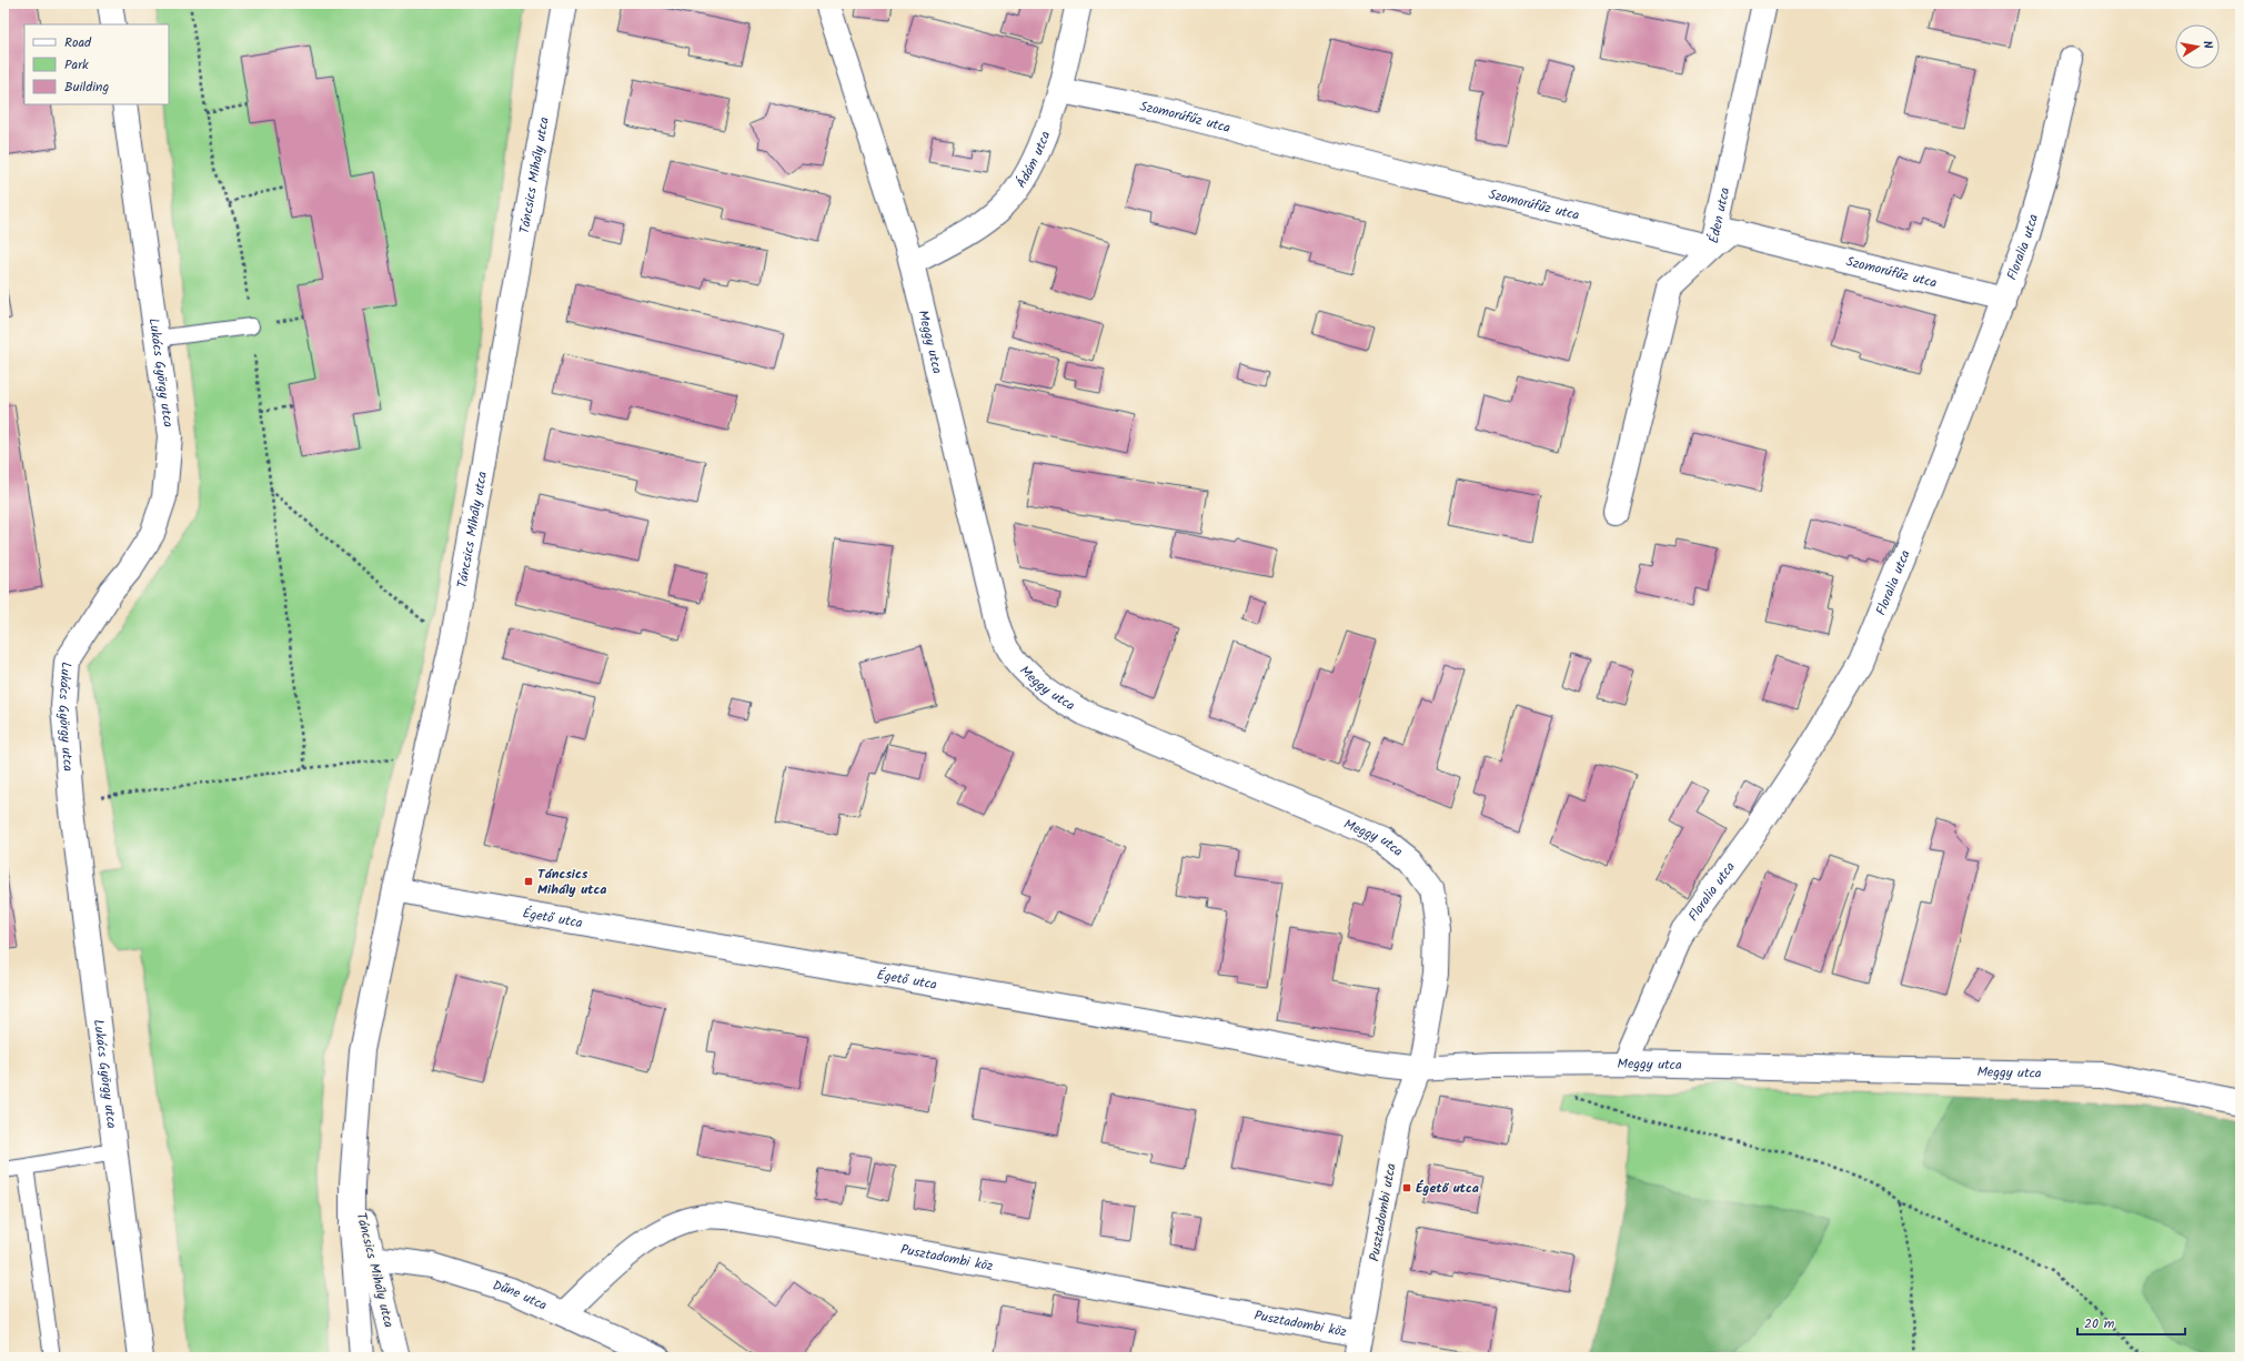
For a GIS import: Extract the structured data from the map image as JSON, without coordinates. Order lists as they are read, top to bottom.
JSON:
{
  "streets": {
    "street": [
      "Szomorúfűz utca",
      "Ádám utca",
      "Táncsics Mihály utca",
      "Éden utca",
      "Floralia utca",
      "Meggy utca",
      "Lukács György utca",
      "Égető utca",
      "Pusztadombi utca",
      "Pusztadombi köz",
      "Dűne utca"
    ]
  },
  "crossings": [
    ["Szomorúfűz utca", "Ádám utca"],
    ["Szomorúfűz utca", "Éden utca"],
    ["Szomorúfűz utca", "Floralia utca"],
    ["Ádám utca", "Meggy utca"],
    ["Táncsics Mihály utca", "Égető utca"],
    ["Táncsics Mihály utca", "Dűne utca"],
    ["Floralia utca", "Meggy utca"],
    ["Meggy utca", "Égető utca"],
    ["Meggy utca", "Pusztadombi utca"],
    ["Égető utca", "Pusztadombi utca"],
    ["Pusztadombi utca", "Pusztadombi köz"],
    ["Pusztadombi köz", "Dűne utca"]
  ],
  "places": {
    "transit": ["Táncsics Mihály utca", "Égető utca"]
  },
  "legend": ["Road", "Park", "Building"],
  "scale_bar": "20 m",
  "north": "right"
}
